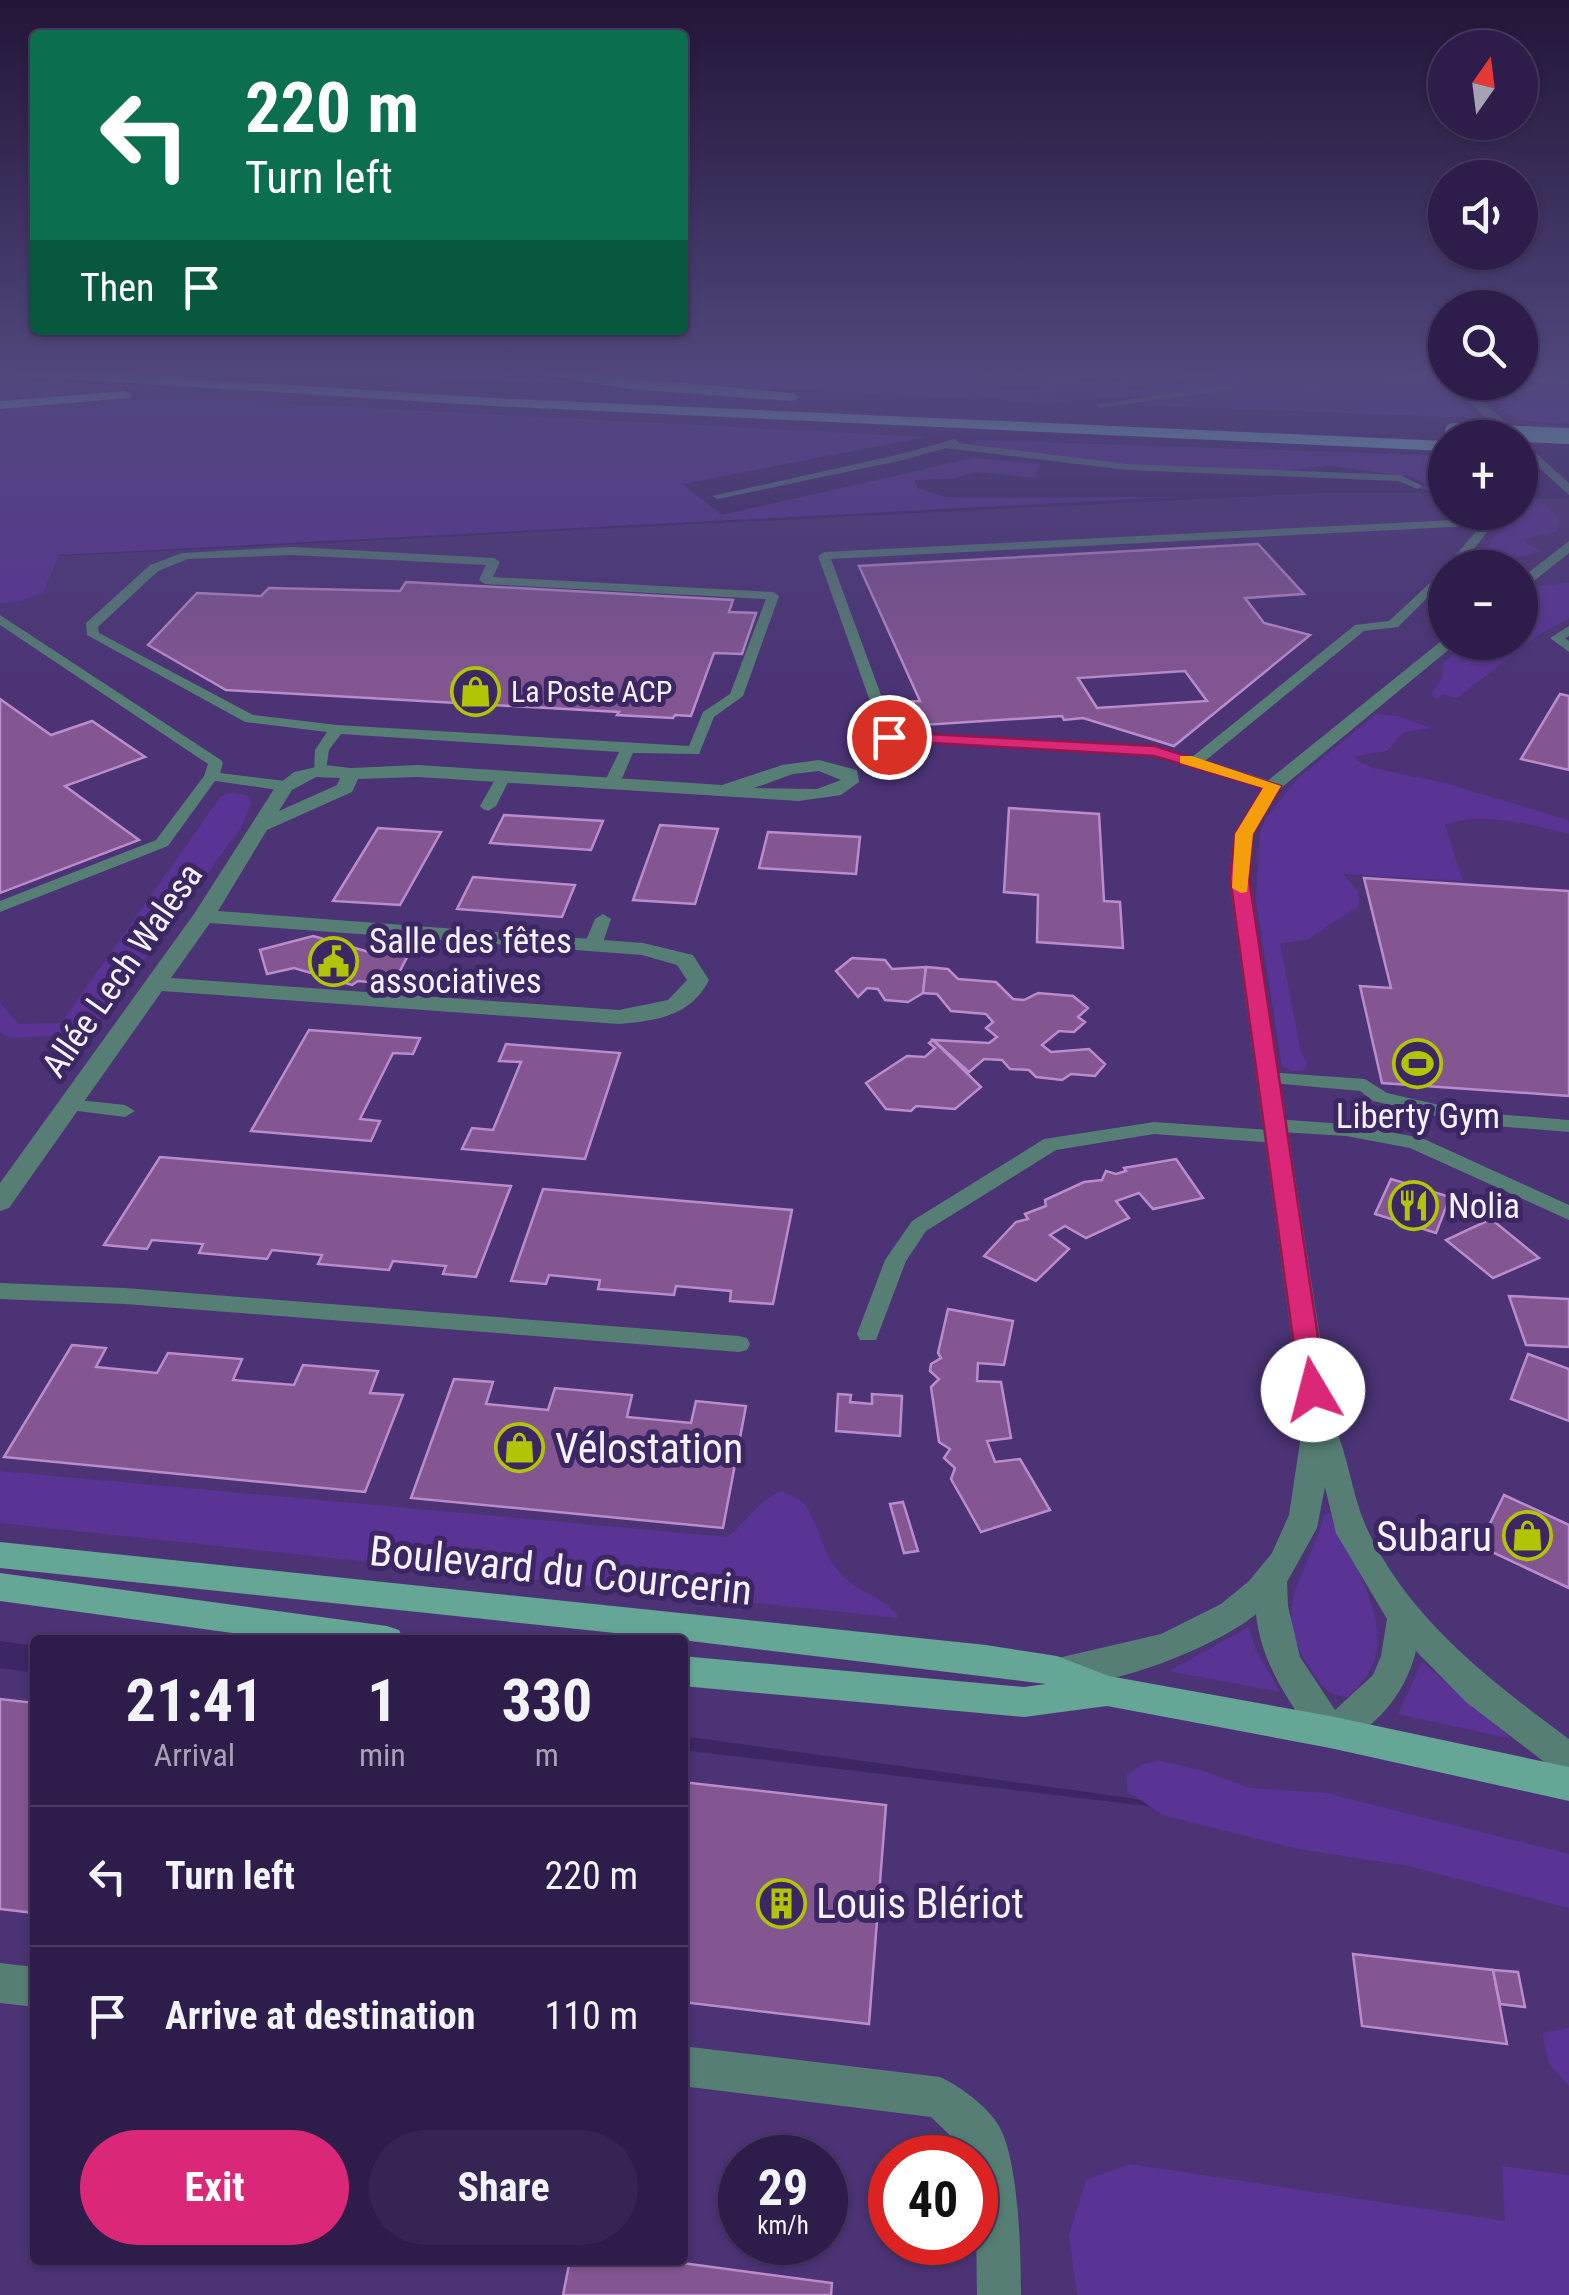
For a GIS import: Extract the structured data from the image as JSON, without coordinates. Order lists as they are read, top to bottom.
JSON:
{
  "streets": {
    "main road": ["Boulevard du Courcerin"],
    "street": ["Allée Lech Walesa"]
  },
  "places": {
    "shop": ["La Poste ACP", "Vélostation", "Subaru"],
    "public building": ["Salle des fêtes associatives"],
    "sports": ["Liberty Gym"],
    "restaurant": ["Nolia"],
    "building": ["Louis Blériot"]
  },
  "north": "top",
  "page": {
    "map_buttons": ["+", "−"],
    "turn": ["220 m", "Turn left"],
    "then": "Then",
    "eta": [
      "21:41",
      "Arrival",
      "1",
      "min",
      "330",
      "m"
    ],
    "list": [
      {
        "name": "Turn left",
        "value": "220 m"
      },
      {
        "name": "Arrive at destination",
        "value": "110 m"
      }
    ],
    "buttons": ["Exit", "Share"],
    "speed": "29 km/h",
    "limit": "40"
  }
}
